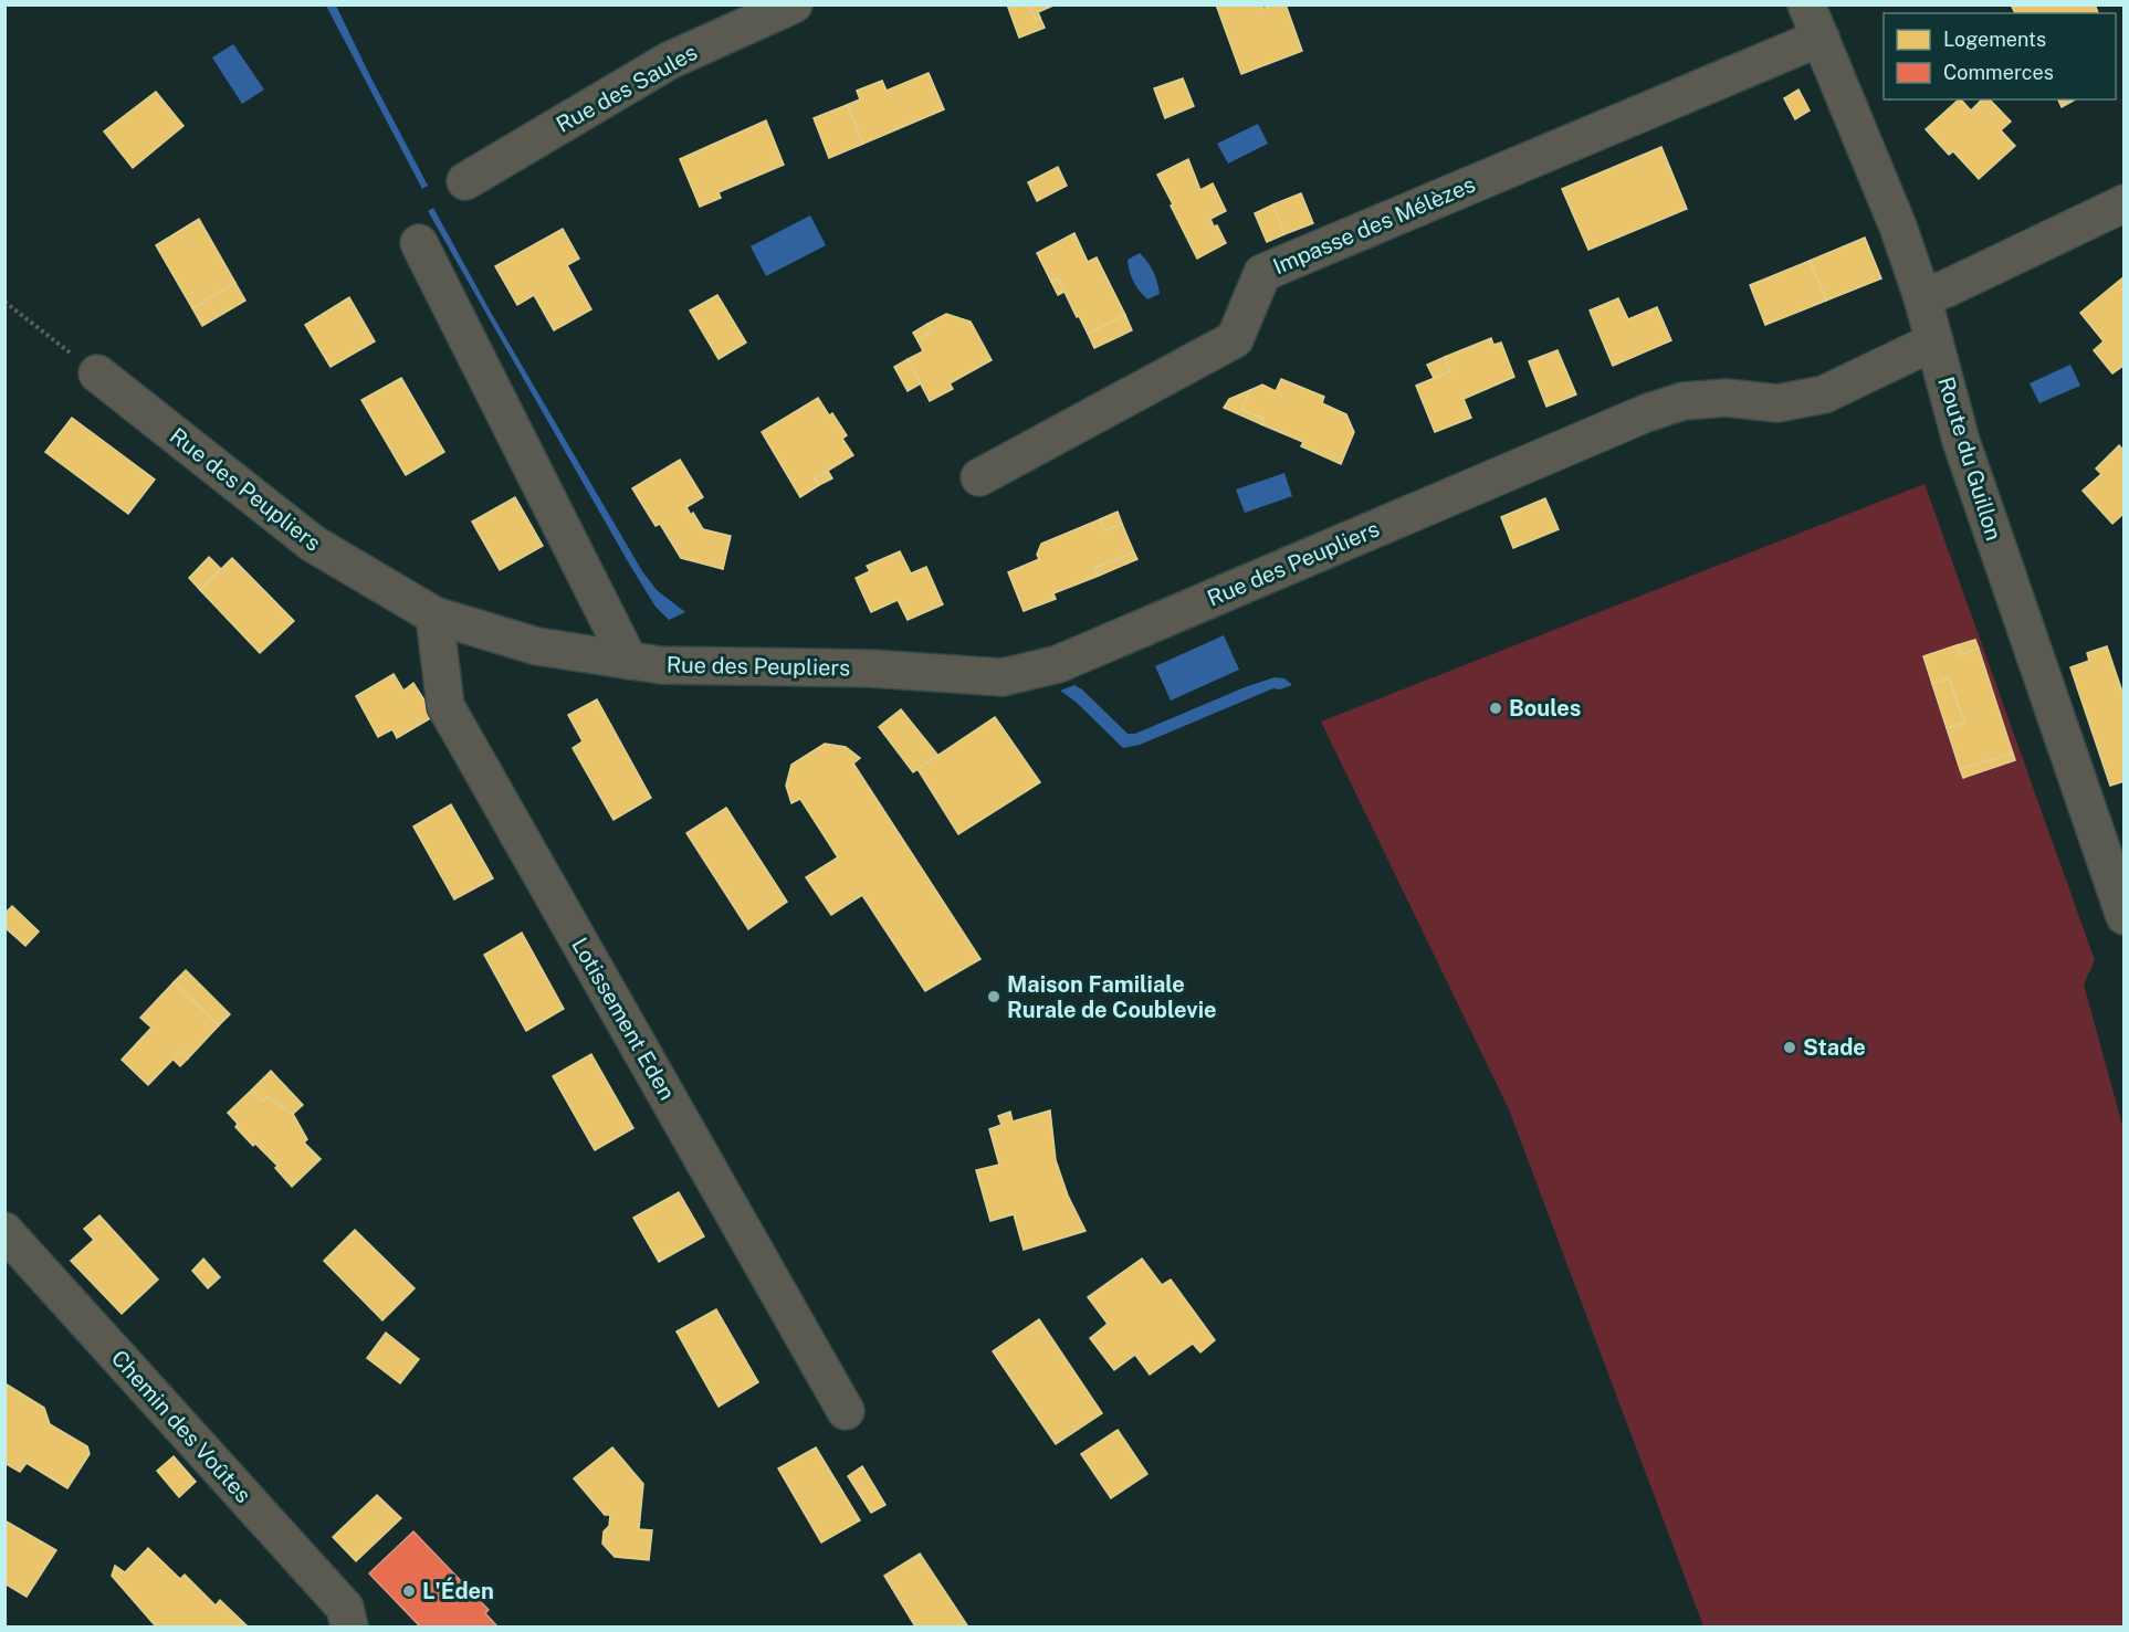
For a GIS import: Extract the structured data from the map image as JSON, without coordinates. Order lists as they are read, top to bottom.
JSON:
{
  "streets": {
    "street": [
      "Rue des Saules",
      "Impasse des Mélèzes",
      "Route du Guillon",
      "Rue des Peupliers",
      "Lotissement Eden",
      "Chemin des Voûtes"
    ]
  },
  "crossings": [
    ["Impasse des Mélèzes", "Route du Guillon"],
    ["Route du Guillon", "Rue des Peupliers"],
    ["Rue des Peupliers", "Lotissement Eden"]
  ],
  "places": [
    "Boules",
    "Maison Familiale Rurale de Coublevie",
    "Stade",
    "L'Éden"
  ],
  "legend": ["Logements", "Commerces"]
}
